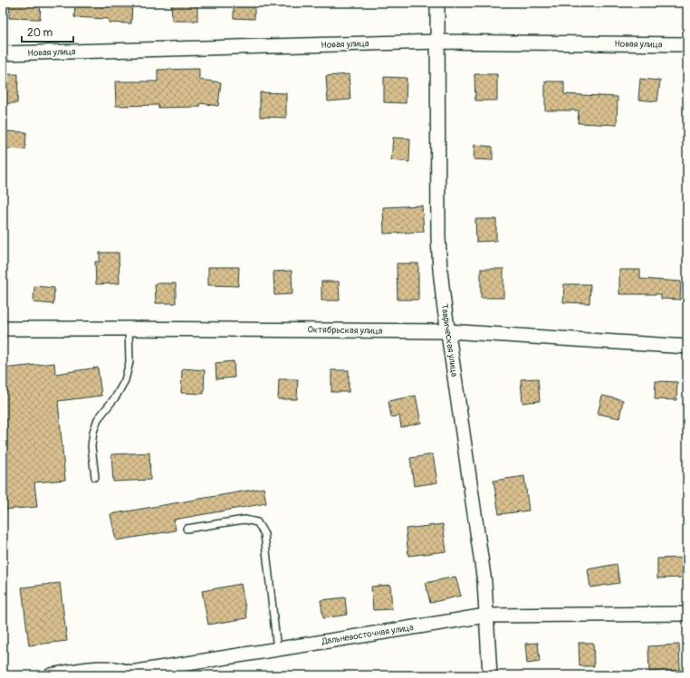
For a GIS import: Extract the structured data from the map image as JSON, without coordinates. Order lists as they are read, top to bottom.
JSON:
{
  "streets": {
    "street": [
      "Новая улица",
      "Октябрьская улица",
      "Таврическая улица",
      "Дальневосточная улица"
    ]
  },
  "crossings": [
    ["Новая улица", "Таврическая улица"],
    ["Октябрьская улица", "Таврическая улица"],
    ["Таврическая улица", "Дальневосточная улица"]
  ],
  "scale_bar": "20 m"
}
